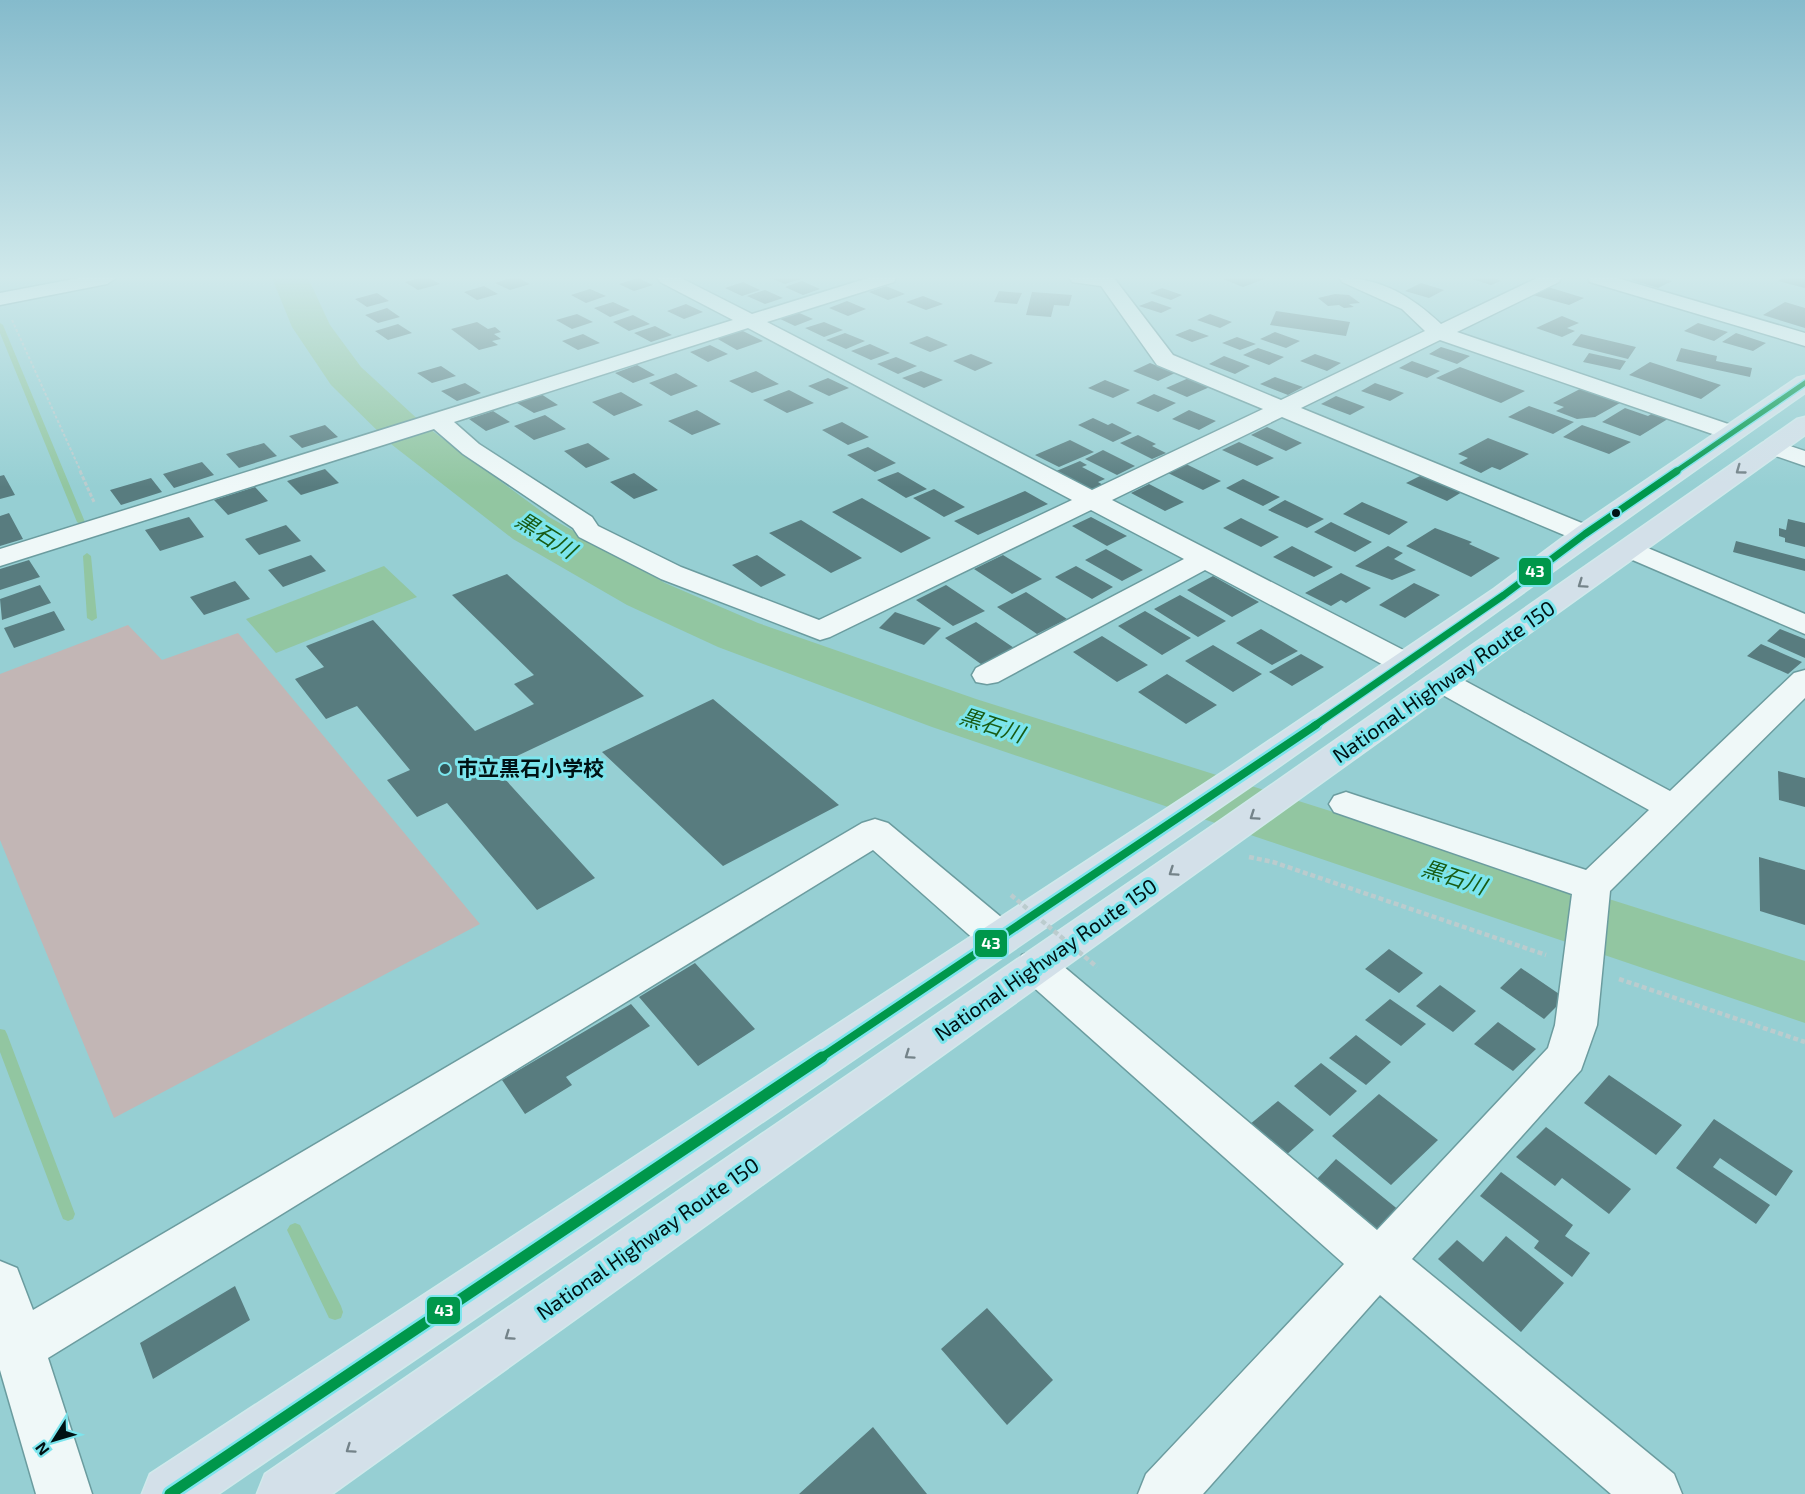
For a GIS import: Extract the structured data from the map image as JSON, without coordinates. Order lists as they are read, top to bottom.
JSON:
{
  "streets": {
    "highway": ["National Highway Route 150"]
  },
  "water": ["黒石川"],
  "places": ["市立黒石小学校"],
  "lines": ["transit line 43"],
  "north": "bottom left"
}
